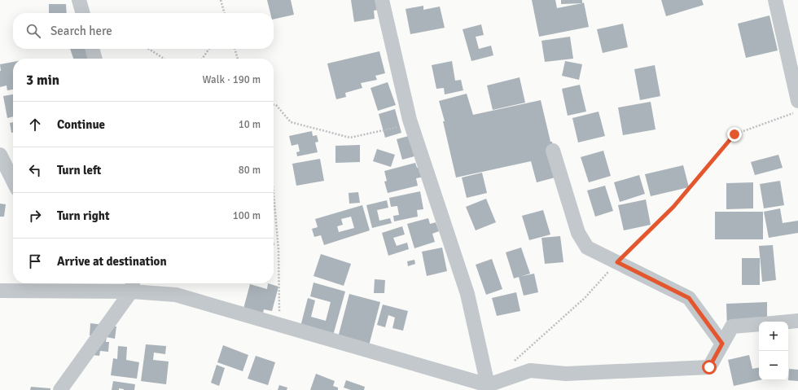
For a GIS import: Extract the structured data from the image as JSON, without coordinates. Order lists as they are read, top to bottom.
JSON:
{
  "page": {
    "search": "Search here",
    "heading": ["3 min", "Walk · 190 m"],
    "list": [
      ["Continue", "10 m"],
      ["Turn left", "80 m"],
      ["Turn right", "100 m"],
      "Arrive at destination"
    ],
    "map_buttons": ["+", "−"]
  }
}
